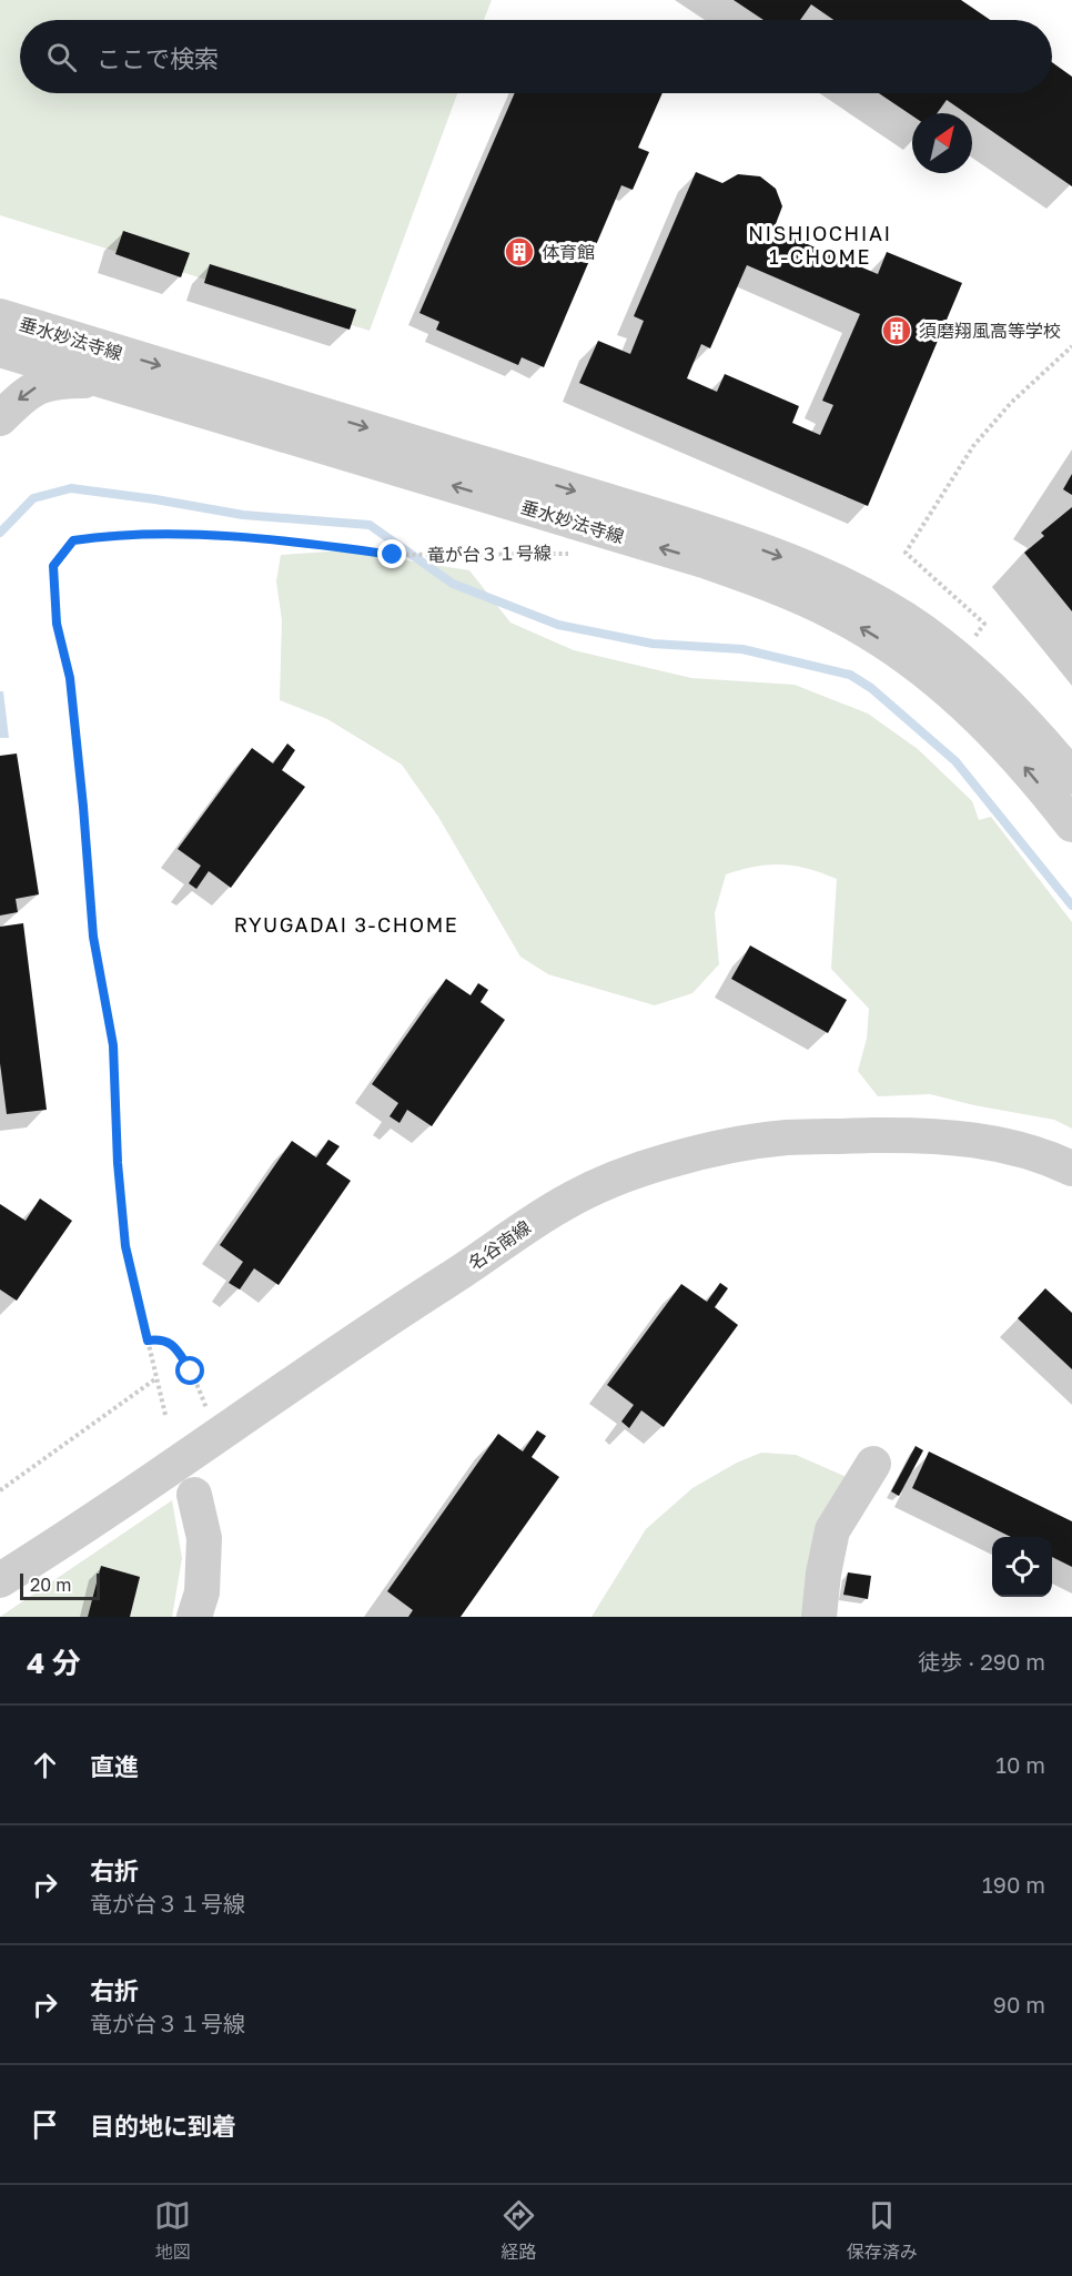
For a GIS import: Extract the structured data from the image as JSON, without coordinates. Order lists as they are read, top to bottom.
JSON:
{
  "streets": {
    "street": ["垂水妙法寺線", "名谷南線"],
    "path": ["竜が台３１号線"]
  },
  "districts": ["NISHIOCHIAI 1-CHOME", "RYUGADAI 3-CHOME"],
  "places": {
    "building": ["体育館", "須磨翔風高等学校"]
  },
  "scale_bar": "20 m",
  "north": "top right",
  "page": {
    "search": "ここで検索",
    "scale": "20 m",
    "heading": ["4 分", "徒歩 · 290 m"],
    "list": [
      ["直進", "10 m"],
      ["右折", "竜が台３１号線", "190 m"],
      ["右折", "竜が台３１号線", "90 m"],
      "目的地に到着"
    ],
    "nav": ["地図", "経路", "保存済み"]
  }
}
